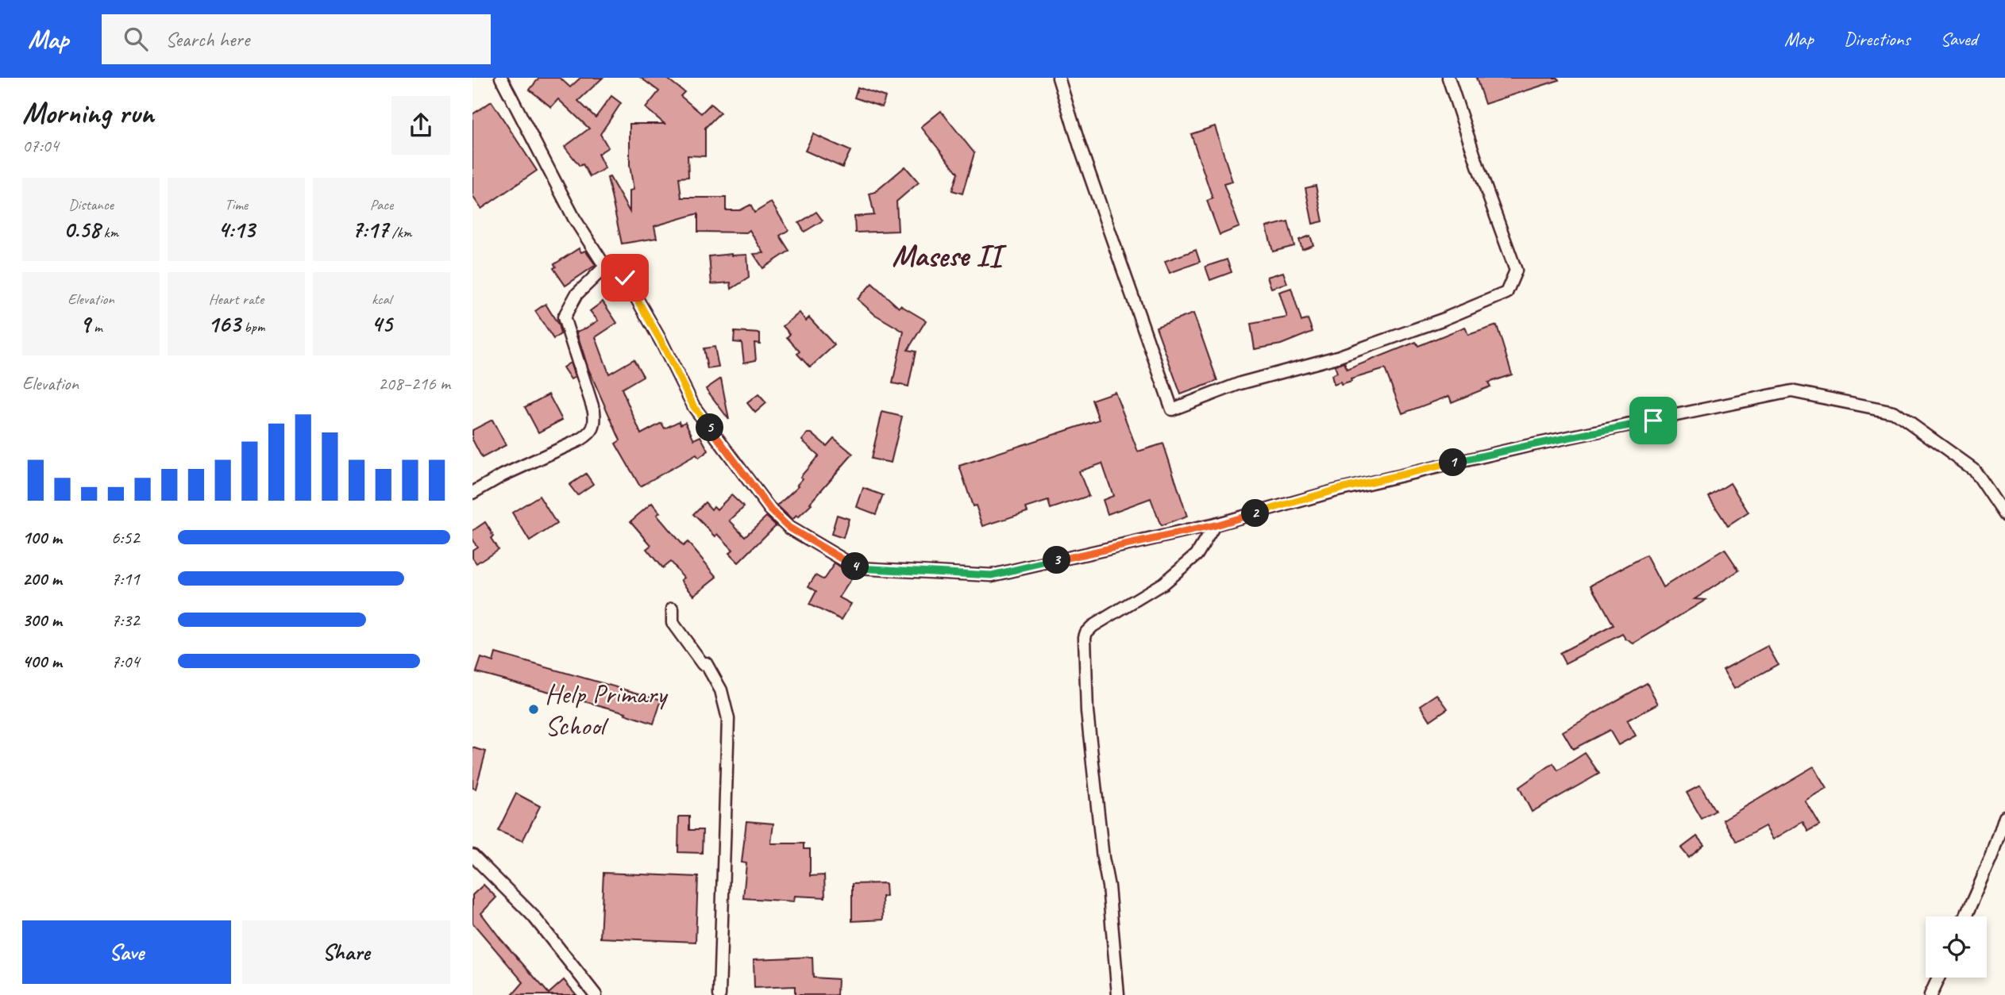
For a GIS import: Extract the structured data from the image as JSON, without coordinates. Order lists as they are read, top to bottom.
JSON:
{
  "districts": ["Masese II"],
  "places": ["Help Primary School"],
  "page": {
    "header": "Map",
    "search": "Search here",
    "nav": ["Map", "Directions", "Saved"],
    "heading": ["Morning run", "07:04"],
    "stats": [
      ["Distance", "0.58 km"],
      ["Time", "4:13"],
      ["Pace", "7:17 /km"],
      ["Elevation", "9 m"],
      ["Heart rate", "163 bpm"],
      ["kcal", "45"]
    ],
    "chart": ["Elevation", "208–216 m"],
    "pins": [
      "5",
      "1",
      "2",
      "3",
      "4"
    ],
    "list": [
      {
        "name": "100 m",
        "note": "6:52"
      },
      {
        "name": "200 m",
        "note": "7:11"
      },
      {
        "name": "300 m",
        "note": "7:32"
      },
      {
        "name": "400 m",
        "note": "7:04"
      }
    ],
    "buttons": ["Save", "Share"]
  }
}
